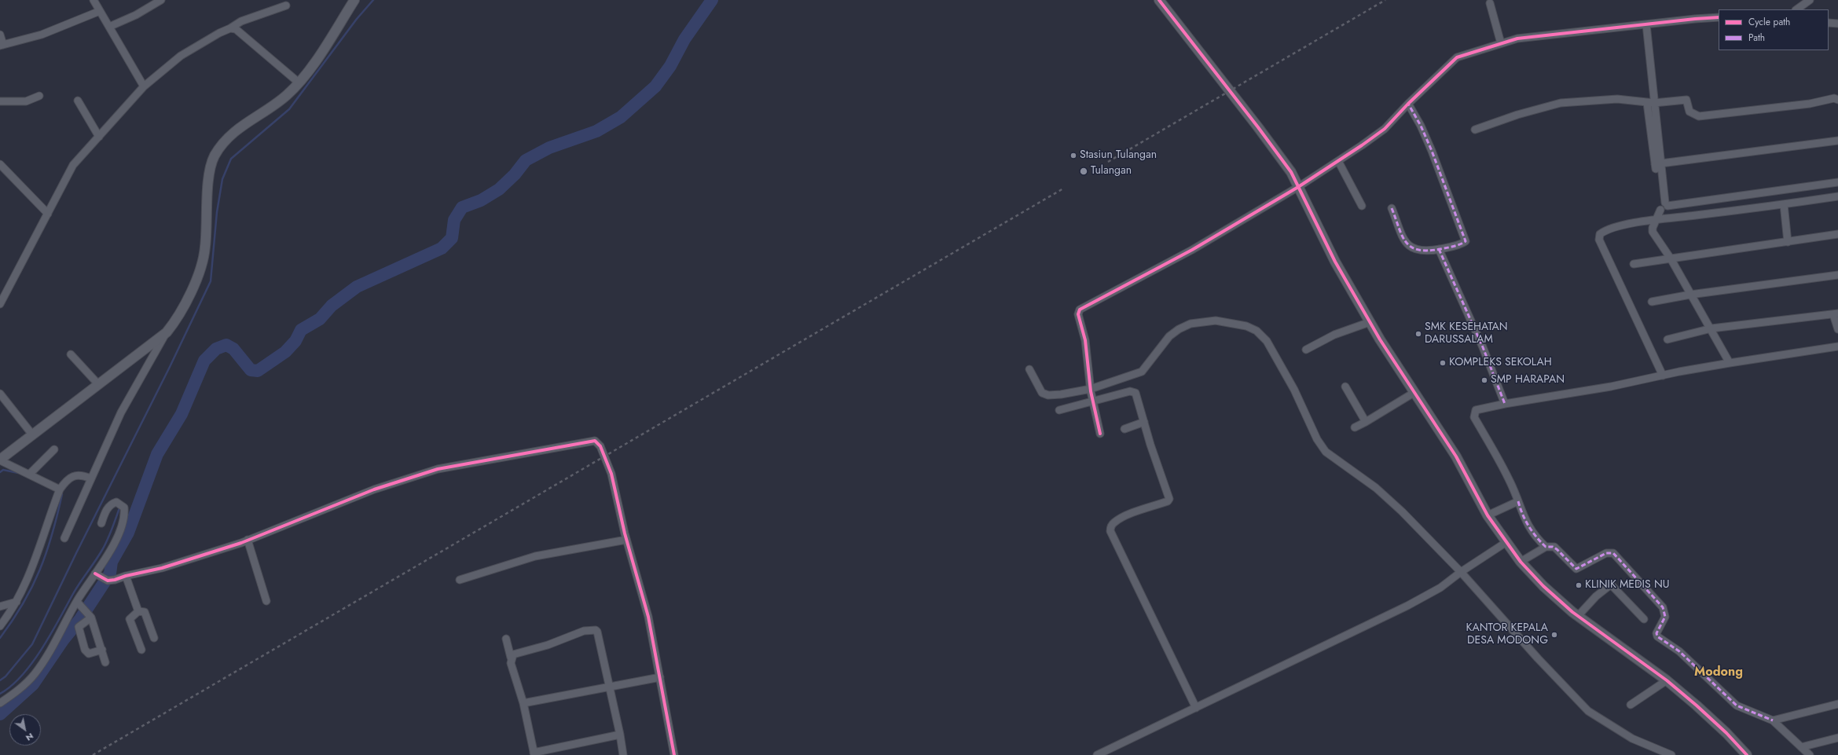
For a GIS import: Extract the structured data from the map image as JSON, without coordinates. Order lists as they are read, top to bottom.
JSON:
{
  "districts": ["Modong"],
  "places": [
    "Stasiun Tulangan",
    "Tulangan",
    "SMK KESEHATAN DARUSSALAM",
    "KOMPLEKS SEKOLAH",
    "SMP HARAPAN",
    "KLINIK MEDIS NU",
    "KANTOR KEPALA DESA MODONG"
  ],
  "legend": ["Cycle path", "Path"],
  "north": "bottom right"
}
